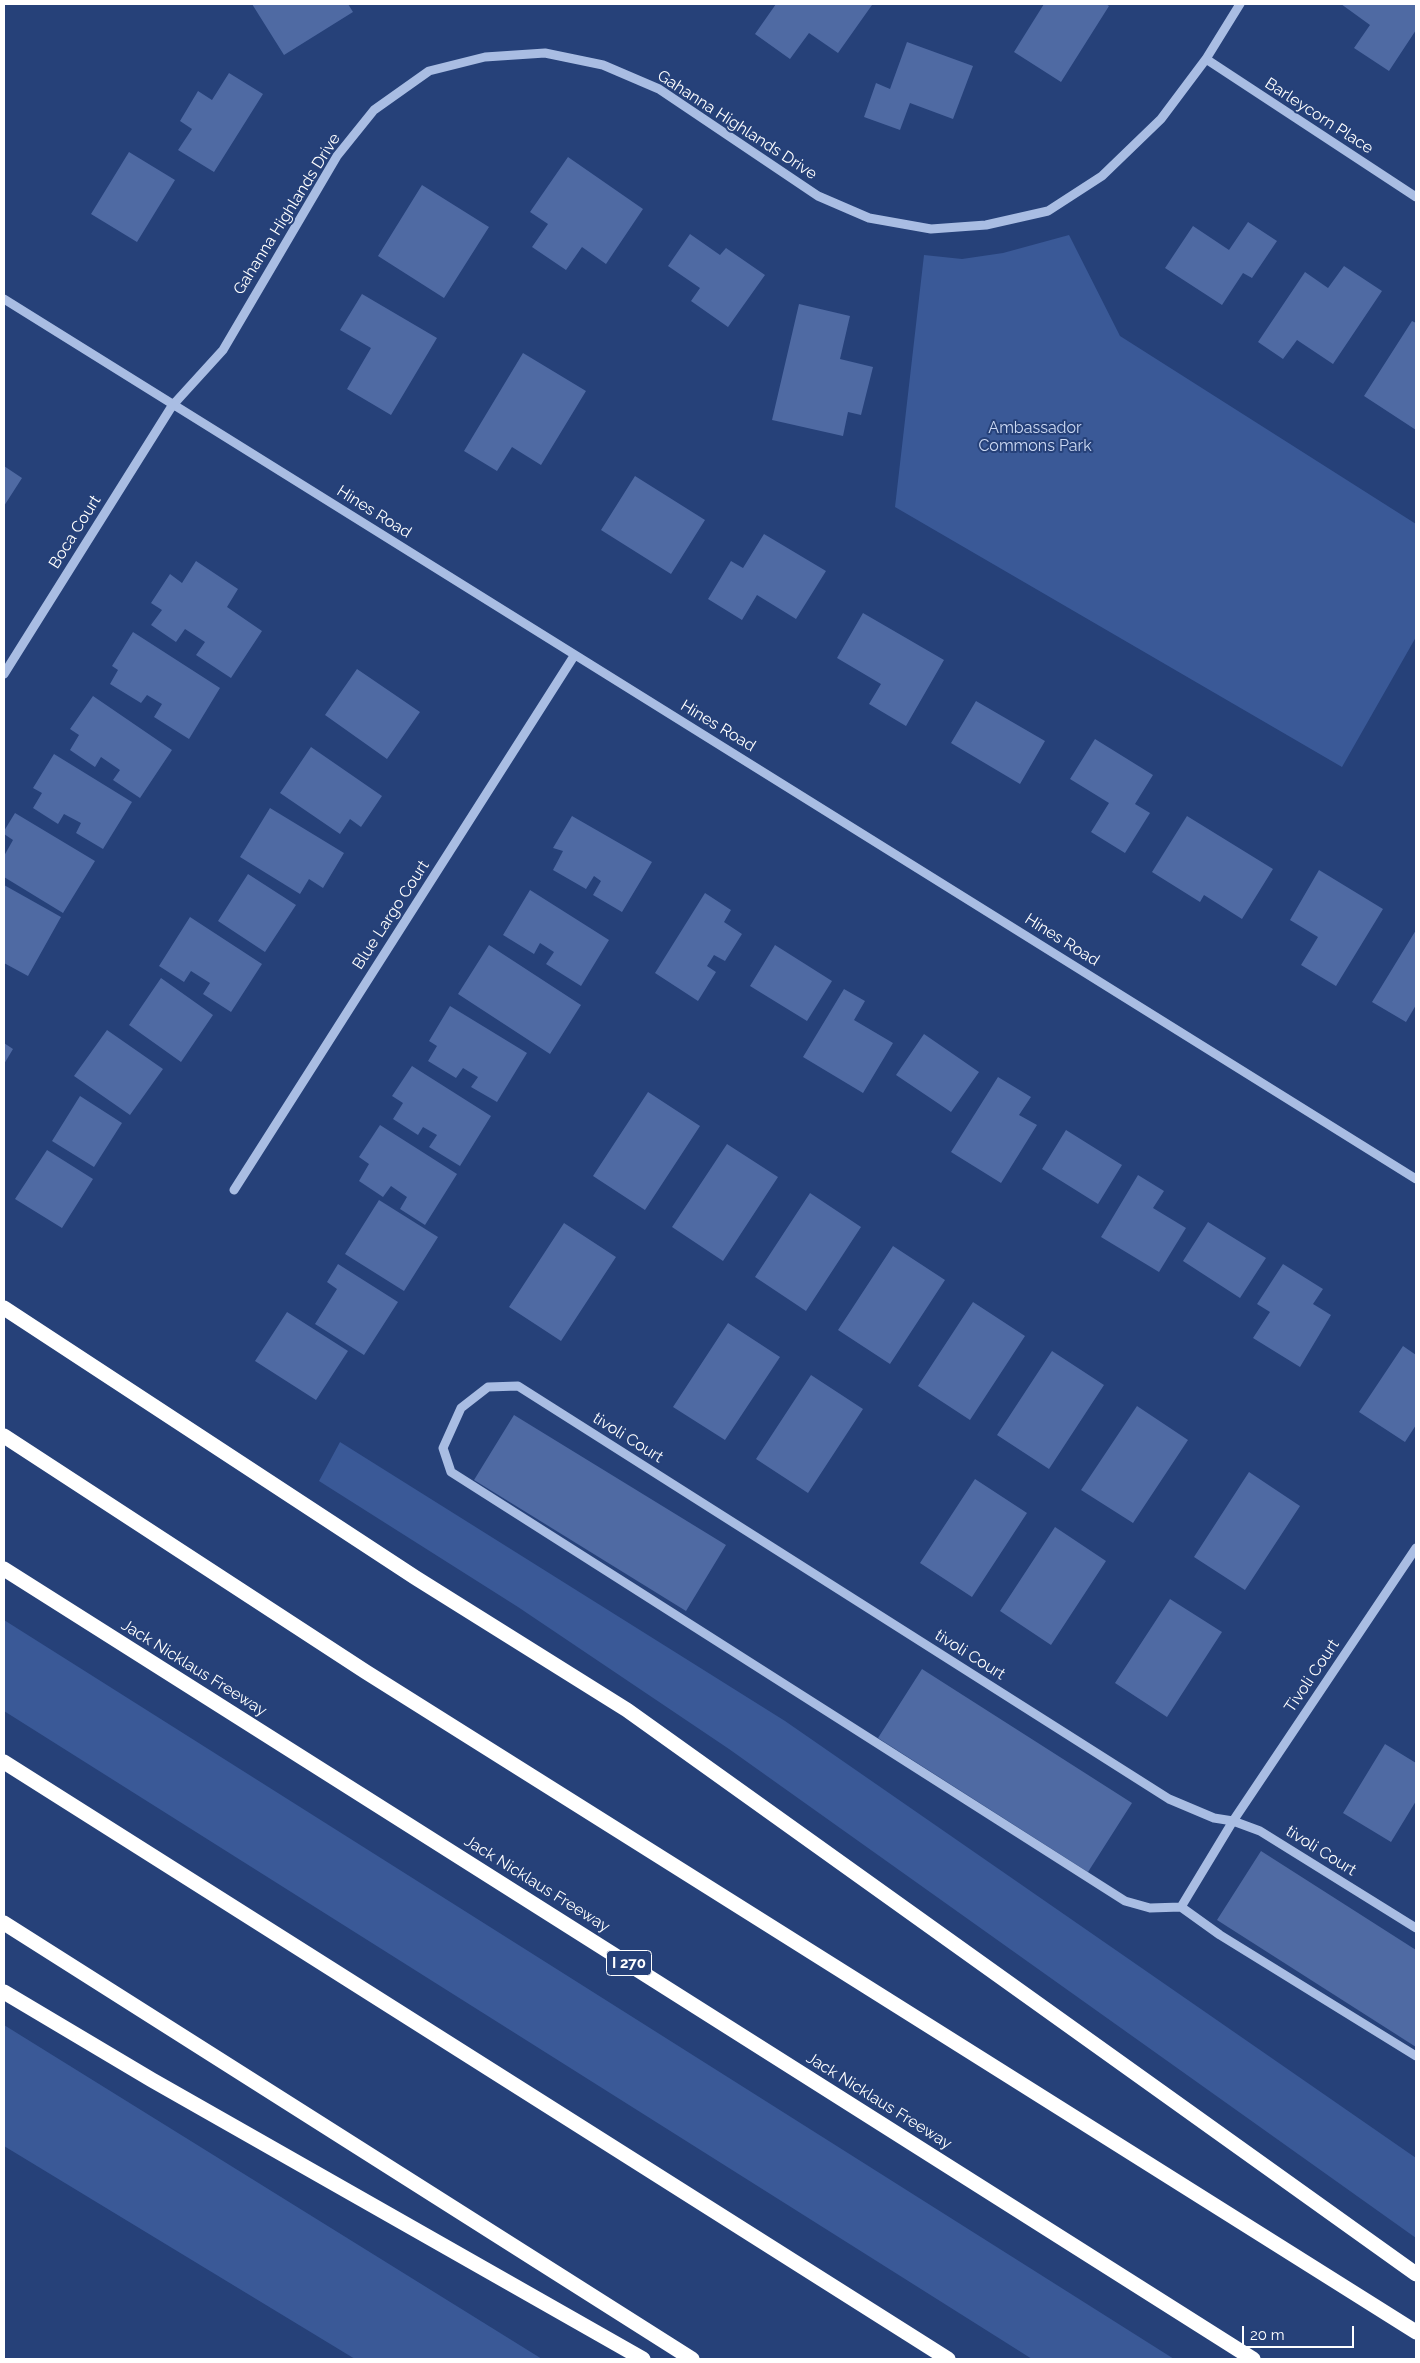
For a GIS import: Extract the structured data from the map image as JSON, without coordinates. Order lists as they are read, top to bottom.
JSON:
{
  "streets": {
    "highway": ["Jack Nicklaus Freeway", "I 270"],
    "street": [
      "Barleycorn Place",
      "Gahanna Highlands Drive",
      "Hines Road",
      "Boca Court",
      "Blue Largo Court",
      "tivoli Court",
      "Tivoli Court"
    ]
  },
  "crossings": [
    ["Barleycorn Place", "Gahanna Highlands Drive"],
    ["Gahanna Highlands Drive", "Hines Road"],
    ["Gahanna Highlands Drive", "Boca Court"],
    ["Hines Road", "Boca Court"],
    ["Hines Road", "Blue Largo Court"],
    ["tivoli Court", "Tivoli Court"]
  ],
  "parks": ["Ambassador Commons Park"],
  "scale_bar": "20 m"
}
